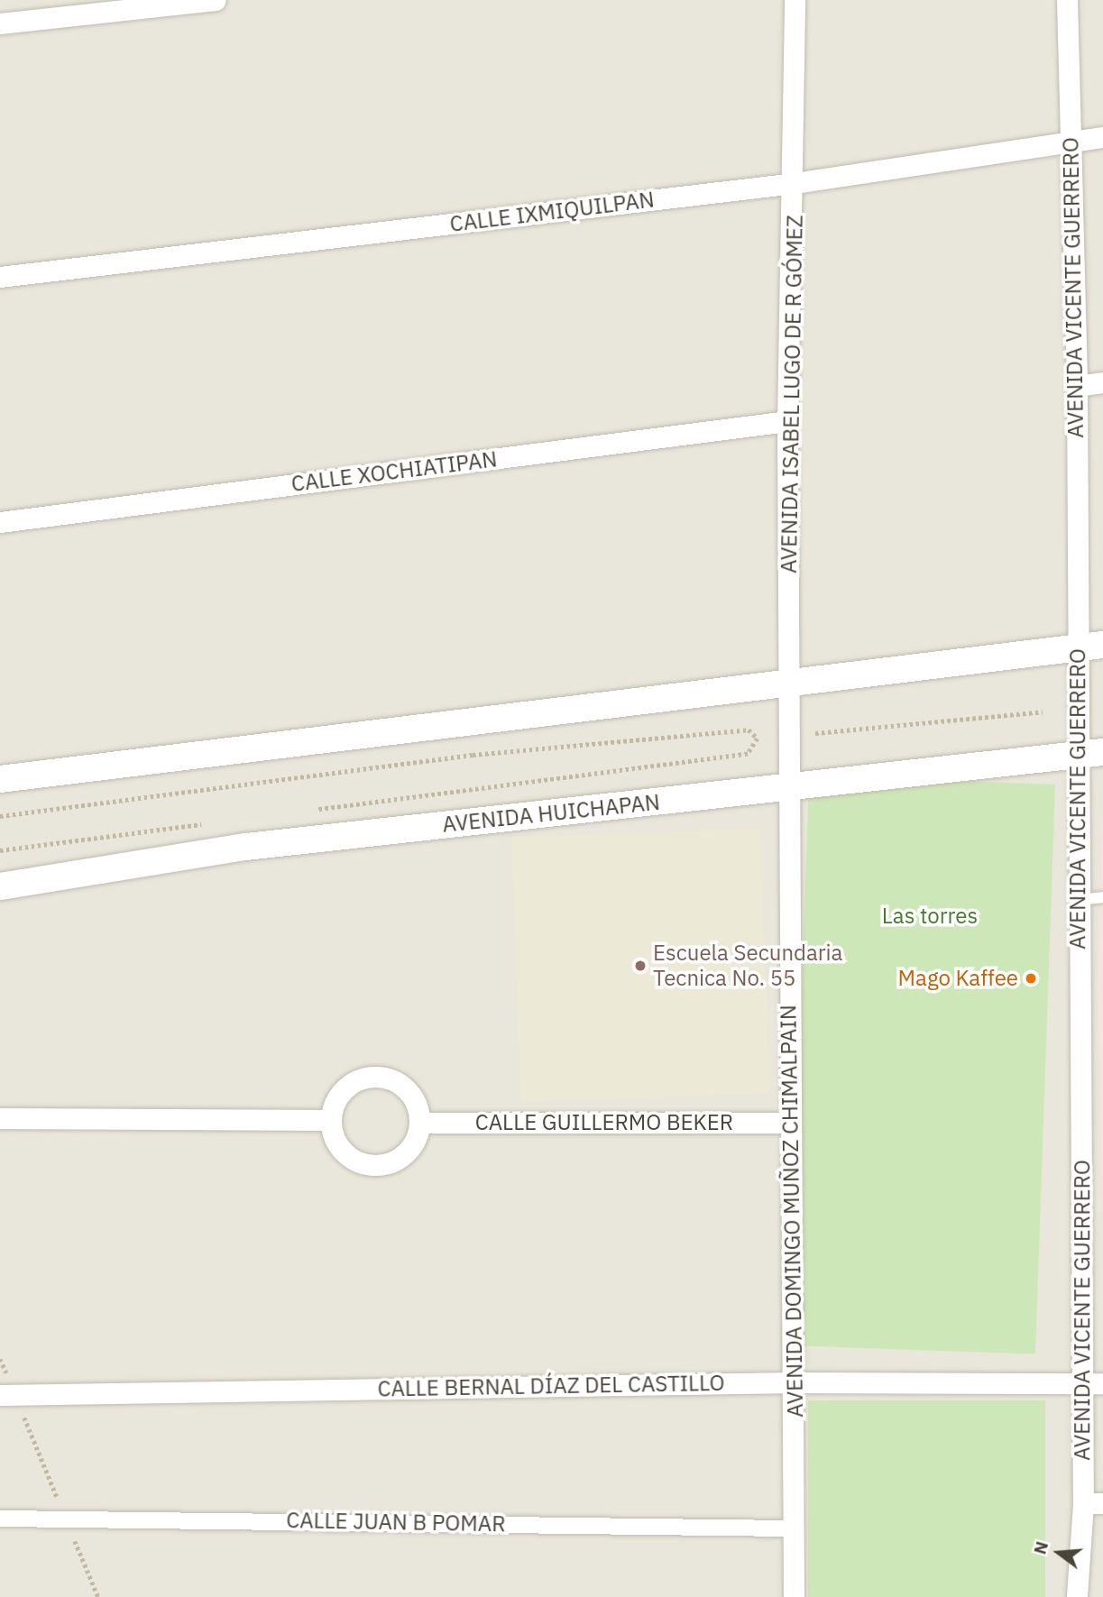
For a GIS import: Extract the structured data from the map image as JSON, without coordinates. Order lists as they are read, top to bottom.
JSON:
{
  "streets": {
    "street": [
      "CALLE IXMIQUILPAN",
      "AVENIDA VICENTE GUERRERO",
      "AVENIDA ISABEL LUGO DE R GÓMEZ",
      "CALLE XOCHIATIPAN",
      "AVENIDA HUICHAPAN",
      "CALLE GUILLERMO BEKER",
      "AVENIDA DOMINGO MUÑOZ CHIMALPAIN",
      "CALLE BERNAL DÍAZ DEL CASTILLO",
      "CALLE JUAN B POMAR"
    ]
  },
  "crossings": [
    ["CALLE IXMIQUILPAN", "AVENIDA VICENTE GUERRERO"],
    ["CALLE IXMIQUILPAN", "AVENIDA ISABEL LUGO DE R GÓMEZ"],
    ["AVENIDA VICENTE GUERRERO", "AVENIDA HUICHAPAN"],
    ["AVENIDA VICENTE GUERRERO", "CALLE BERNAL DÍAZ DEL CASTILLO"],
    ["AVENIDA ISABEL LUGO DE R GÓMEZ", "CALLE XOCHIATIPAN"],
    ["AVENIDA ISABEL LUGO DE R GÓMEZ", "AVENIDA HUICHAPAN"],
    ["AVENIDA ISABEL LUGO DE R GÓMEZ", "AVENIDA DOMINGO MUÑOZ CHIMALPAIN"],
    ["AVENIDA HUICHAPAN", "AVENIDA DOMINGO MUÑOZ CHIMALPAIN"],
    ["CALLE GUILLERMO BEKER", "AVENIDA DOMINGO MUÑOZ CHIMALPAIN"],
    ["AVENIDA DOMINGO MUÑOZ CHIMALPAIN", "CALLE BERNAL DÍAZ DEL CASTILLO"],
    ["AVENIDA DOMINGO MUÑOZ CHIMALPAIN", "CALLE JUAN B POMAR"]
  ],
  "parks": ["Las torres"],
  "places": ["Escuela Secundaria Tecnica No. 55", "Mago Kaffee"],
  "north": "left"
}
